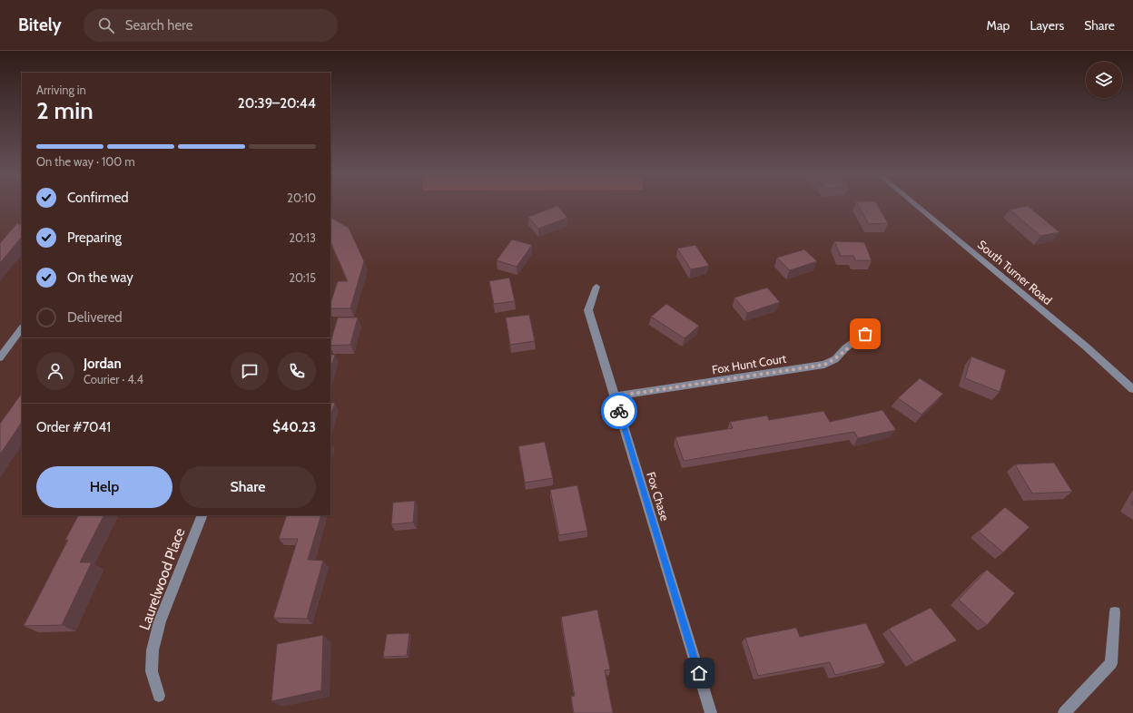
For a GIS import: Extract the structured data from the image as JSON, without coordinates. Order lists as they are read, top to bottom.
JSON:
{
  "streets": {
    "street": [
      "South Turner Road",
      "Fox Hunt Court",
      "Fox Chase",
      "Laurelwood Place"
    ]
  },
  "crossings": [
    ["Fox Hunt Court", "Fox Chase"]
  ],
  "page": {
    "header": "Bitely",
    "search": "Search here",
    "nav": ["Map", "Layers", "Share"],
    "heading": ["2 min", "Arriving in", "20:39–20:44"],
    "panel": [
      "Jordan",
      "Courier · 4.4",
      "Order #7041",
      "$40.23"
    ],
    "bar": "On the way · 100 m",
    "list": [
      ["Confirmed", "20:10"],
      ["Preparing", "20:13"],
      ["On the way", "20:15"],
      "Delivered"
    ],
    "buttons": ["Help", "Share"]
  }
}
